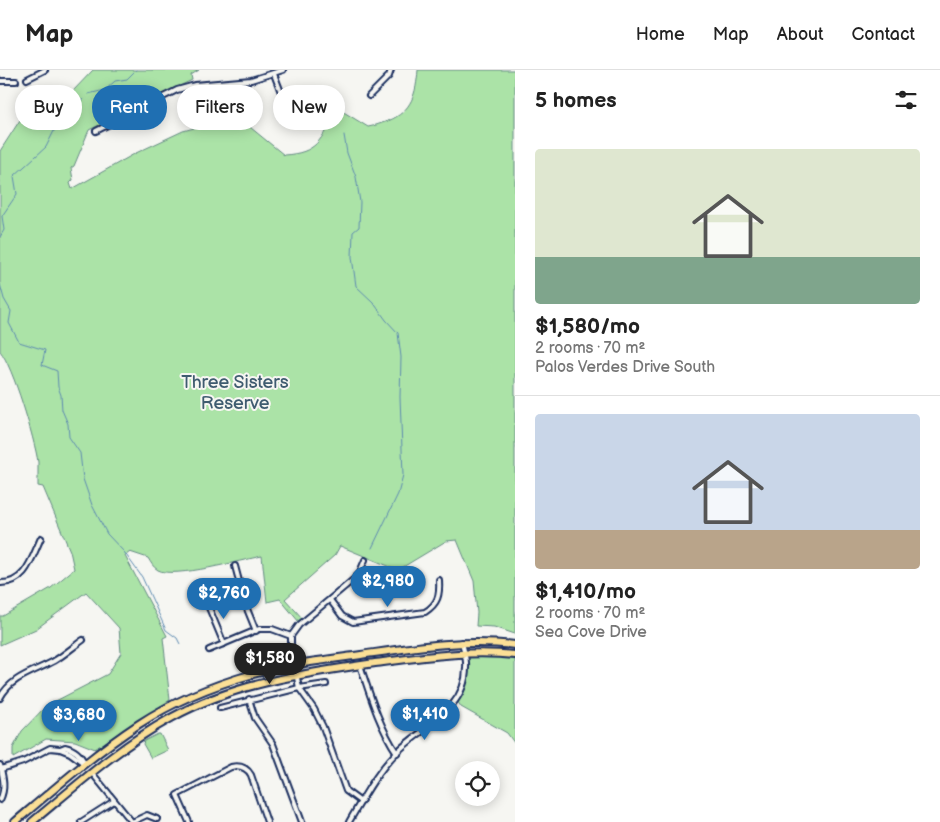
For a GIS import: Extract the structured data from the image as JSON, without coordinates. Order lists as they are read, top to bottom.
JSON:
{
  "parks": ["Three Sisters Reserve"],
  "page": {
    "header": "Map",
    "nav": [
      "Home",
      "Map",
      "About",
      "Contact"
    ],
    "heading": "5 homes",
    "chip": [
      "Buy",
      "Rent",
      "Filters",
      "New"
    ],
    "list": [
      {
        "name": "$1,580/mo",
        "note": "2 rooms · 70 m² · Palos Verdes Drive South"
      },
      {
        "name": "$1,410/mo",
        "note": "2 rooms · 70 m² · Sea Cove Drive"
      }
    ],
    "price": [
      "$2,980",
      "$2,760",
      "$1,580",
      "$1,410",
      "$3,680"
    ]
  }
}
